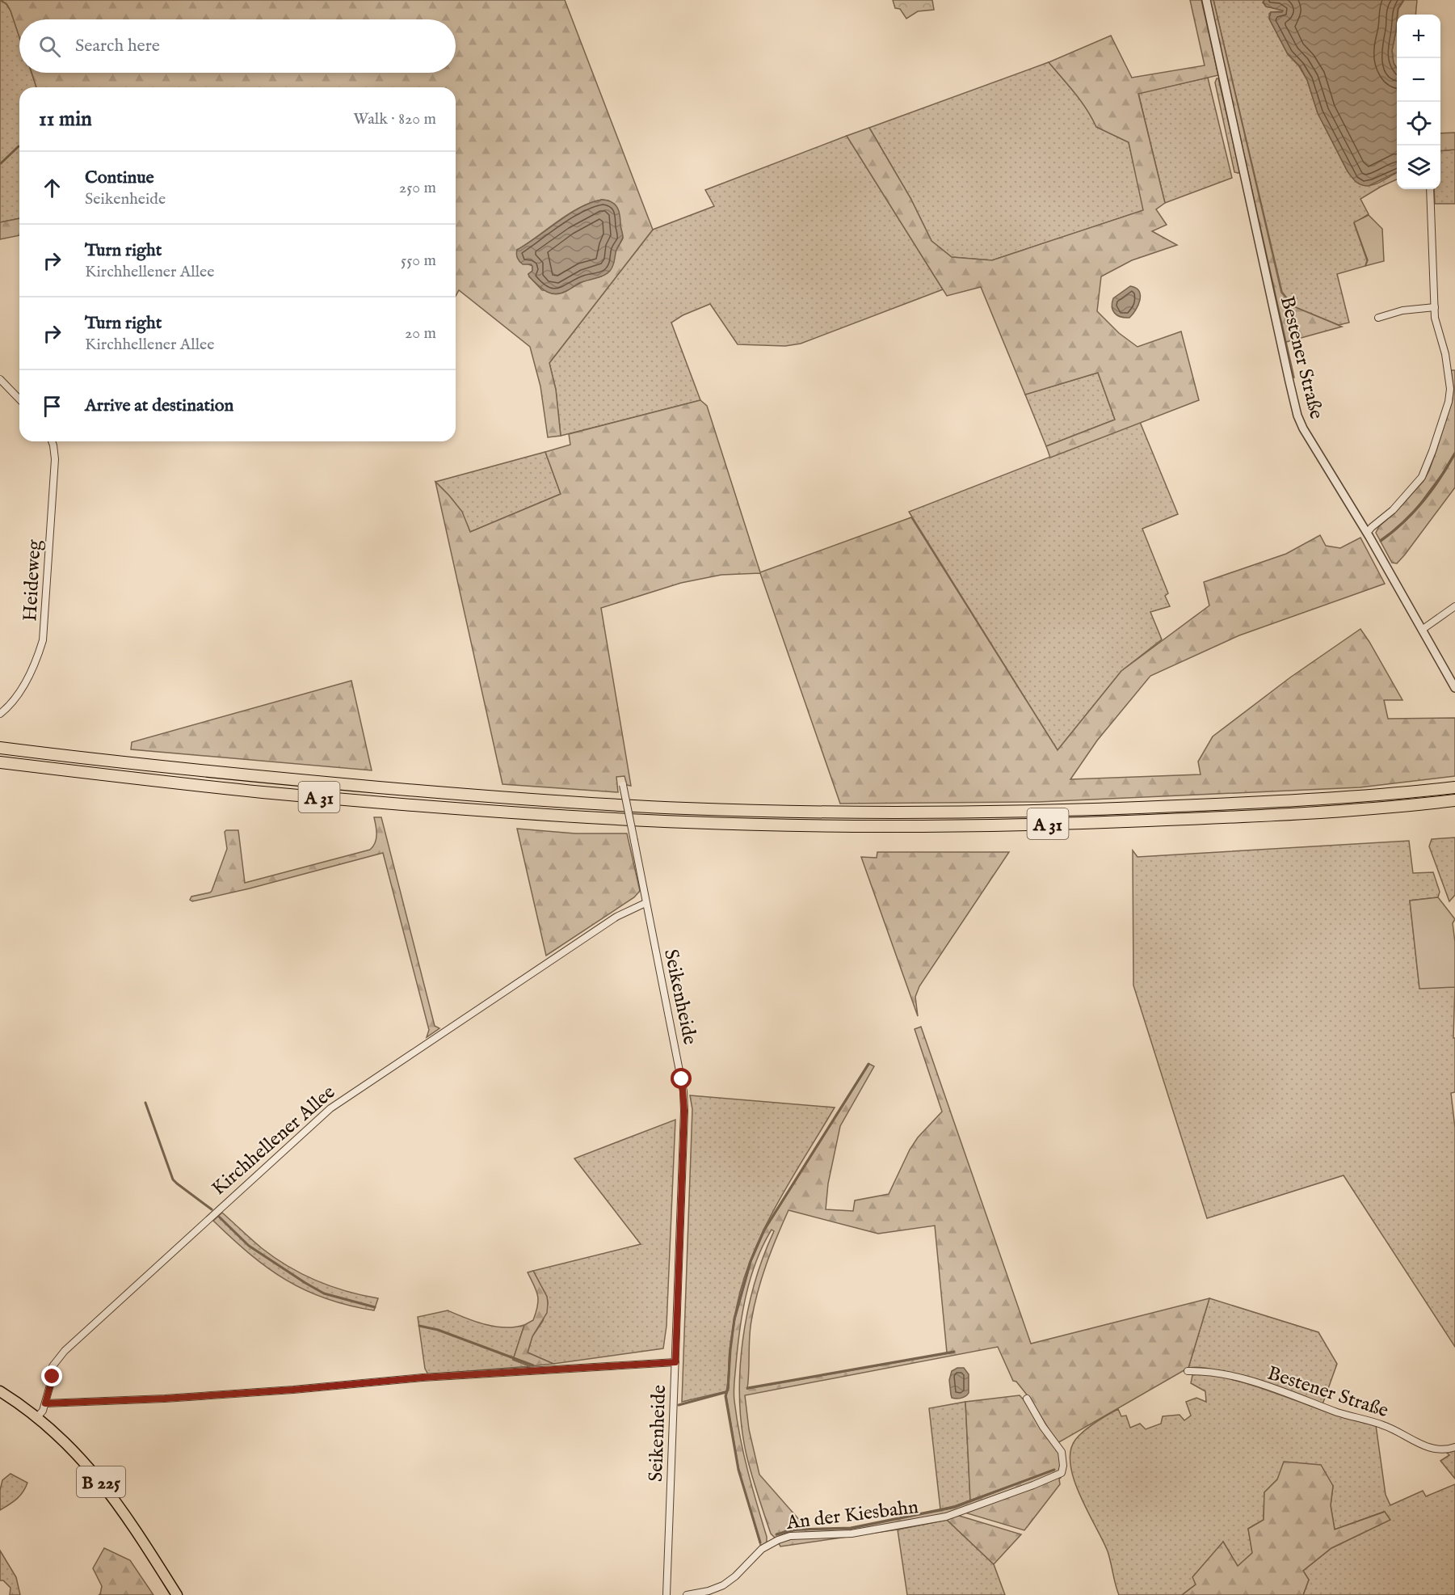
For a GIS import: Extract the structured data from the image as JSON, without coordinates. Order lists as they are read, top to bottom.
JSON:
{
  "streets": {
    "highway": ["A 31"],
    "main road": ["B 225"],
    "street": [
      "Bestener Straße",
      "Heideweg",
      "Seikenheide",
      "Kirchhellener Allee",
      "An der Kiesbahn"
    ]
  },
  "crossings": [
    ["Seikenheide", "Kirchhellener Allee"],
    ["Kirchhellener Allee", "B 225"]
  ],
  "page": {
    "map_buttons": ["+", "−"],
    "search": "Search here",
    "heading": ["11 min", "Walk · 820 m"],
    "list": [
      ["Continue", "Seikenheide", "250 m"],
      ["Turn right", "Kirchhellener Allee", "550 m"],
      ["Turn right", "Kirchhellener Allee", "20 m"],
      "Arrive at destination"
    ]
  }
}
